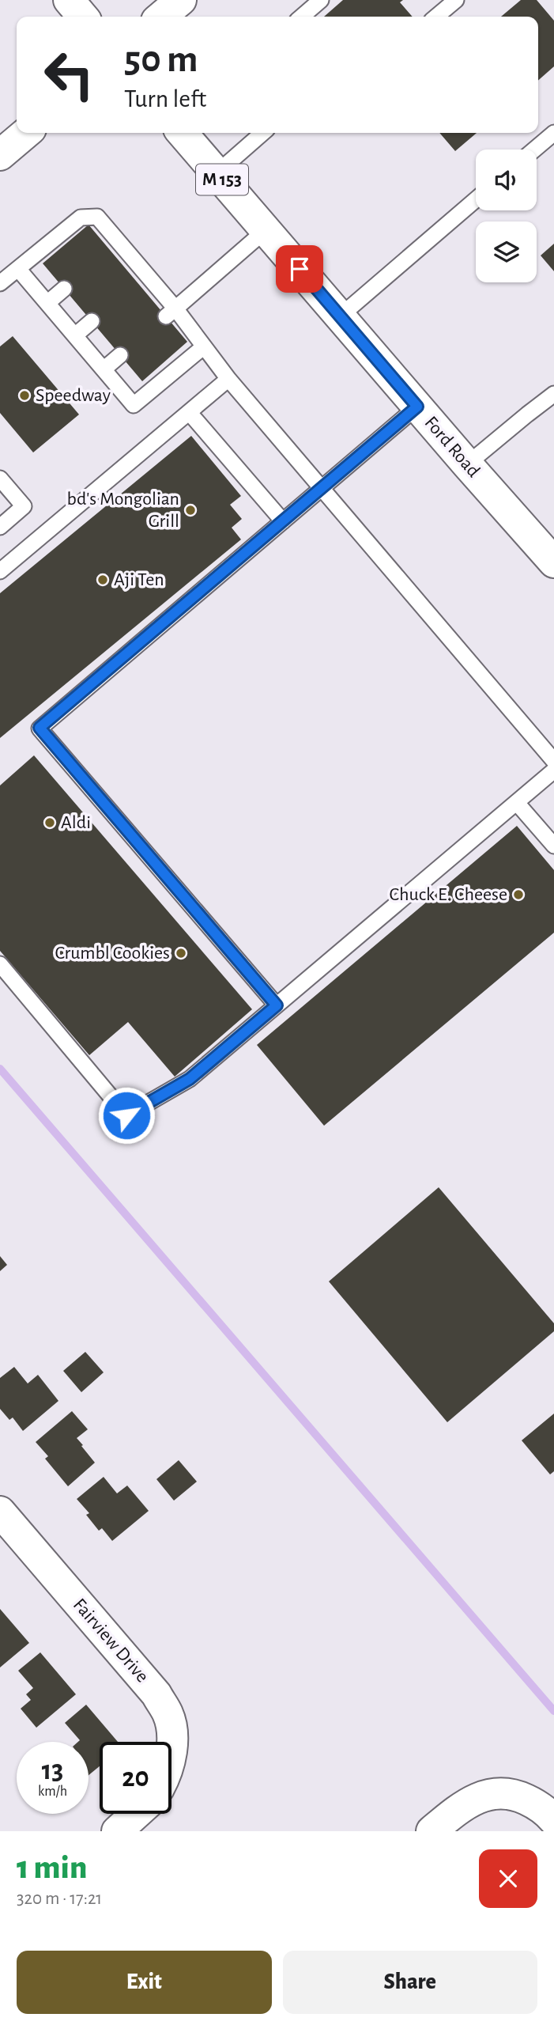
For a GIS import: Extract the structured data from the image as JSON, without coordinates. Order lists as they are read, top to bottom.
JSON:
{
  "streets": {
    "main road": ["M 153", "Ford Road", "Fairview Drive"]
  },
  "places": [
    "Speedway",
    "bd's Mongolian Grill",
    "Aji Ten",
    "Aldi",
    "Chuck E. Cheese",
    "Crumbl Cookies"
  ],
  "page": {
    "turn": ["50 m", "Turn left"],
    "speed": "13 km/h",
    "limit": "20",
    "heading": ["1 min", "320 m · 17:21"],
    "buttons": ["Exit", "Share"]
  }
}
